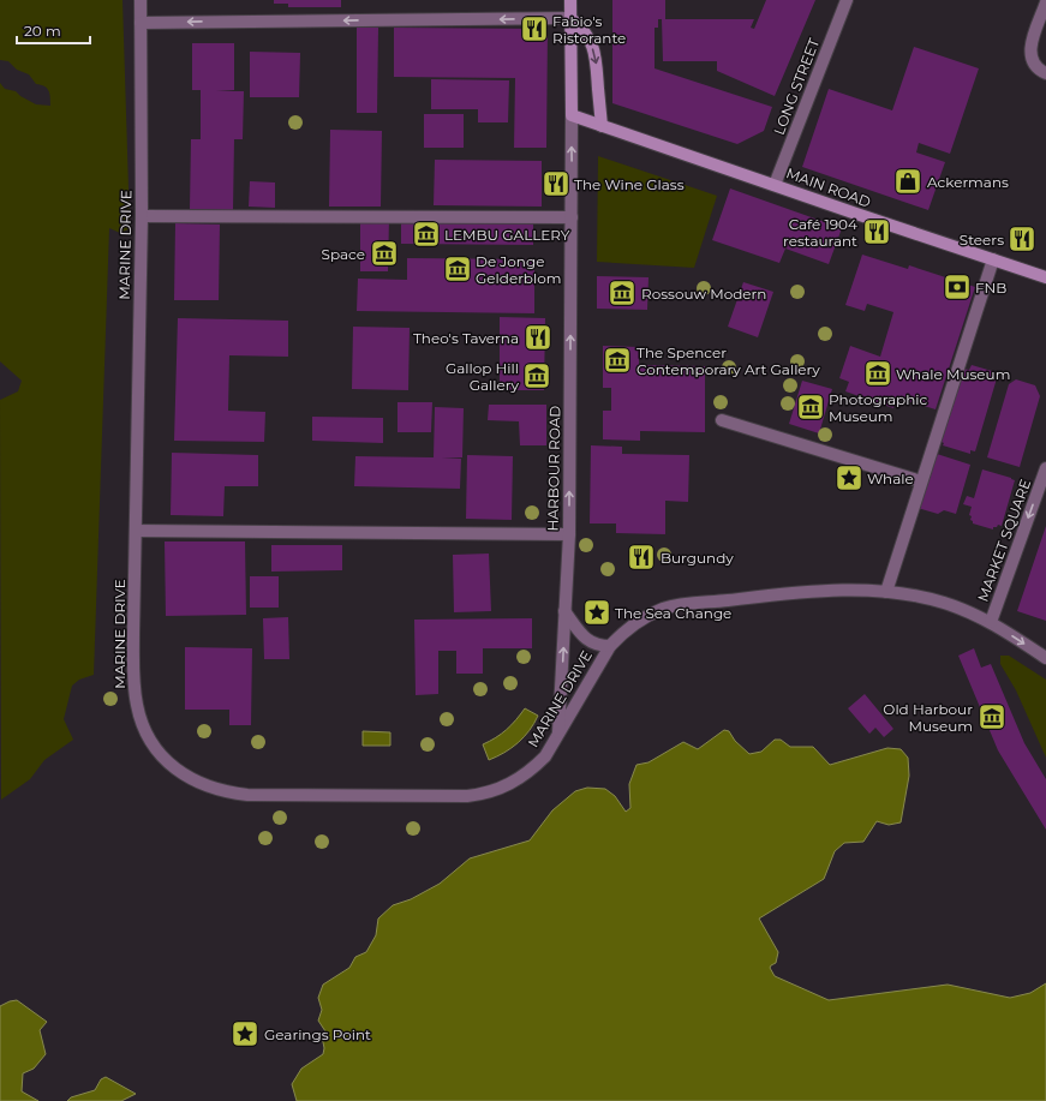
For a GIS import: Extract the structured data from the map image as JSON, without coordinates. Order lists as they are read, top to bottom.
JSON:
{
  "streets": {
    "main road": ["MAIN ROAD"],
    "street": [
      "LONG STREET",
      "MARINE DRIVE",
      "HARBOUR ROAD",
      "MARKET SQUARE"
    ]
  },
  "crossings": [
    ["LONG STREET", "MAIN ROAD"],
    ["MAIN ROAD", "HARBOUR ROAD"],
    ["MARINE DRIVE", "HARBOUR ROAD"],
    ["MARINE DRIVE", "MARKET SQUARE"]
  ],
  "one_way": ["HARBOUR ROAD", "MARKET SQUARE"],
  "places": {
    "restaurant": [
      "Fabio's Ristorante",
      "The Wine Glass",
      "Café 1904 restaurant",
      "Steers",
      "Theo's Taverna",
      "Burgundy"
    ],
    "shop": ["Ackermans"],
    "museum": [
      "LEMBU GALLERY",
      "Space",
      "De Jonge Gelderblom",
      "Rossouw Modern",
      "The Spencer Contemporary Art Gallery",
      "Whale Museum",
      "Gallop Hill Gallery",
      "Photographic Museum",
      "Old Harbour Museum"
    ],
    "bank": ["FNB"],
    "place": ["Whale", "The Sea Change", "Gearings Point"]
  },
  "scale_bar": "20 m"
}
